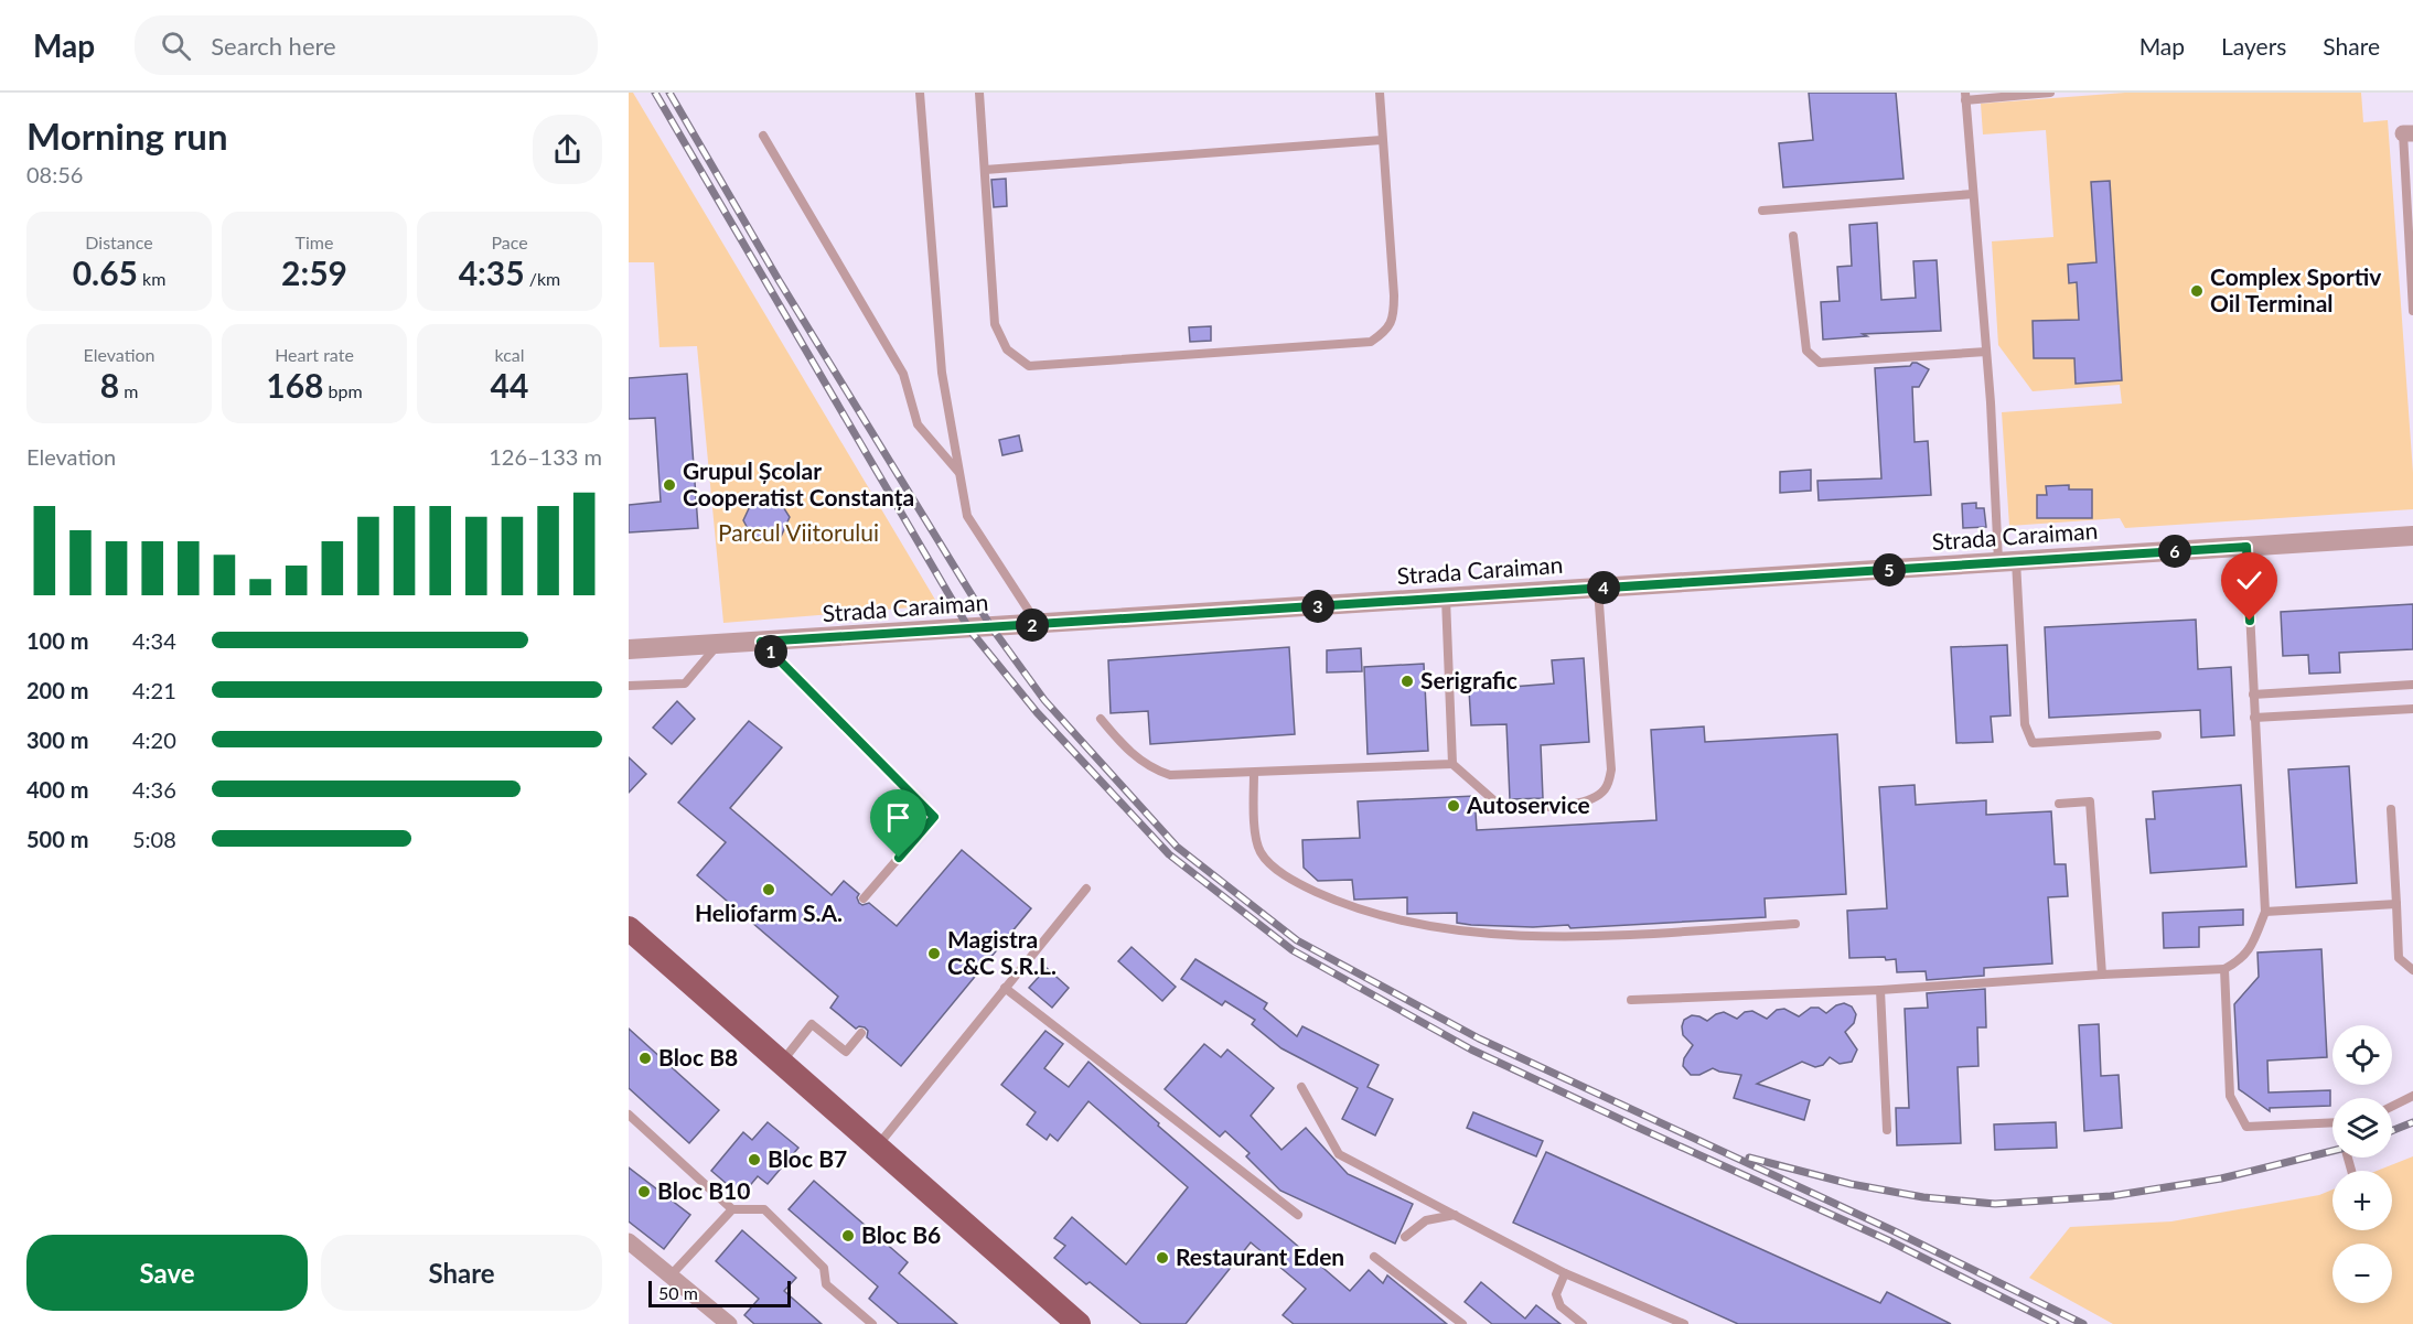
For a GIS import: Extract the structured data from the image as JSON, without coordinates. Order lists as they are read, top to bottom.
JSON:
{
  "streets": {
    "street": ["Strada Caraiman"]
  },
  "parks": ["Parcul Viitorului"],
  "places": [
    "Complex Sportiv Oil Terminal",
    "Grupul Școlar Cooperatist Constanța",
    "Serigrafic",
    "Autoservice",
    "Heliofarm S.A.",
    "Magistra C&C S.R.L.",
    "Bloc B8",
    "Bloc B7",
    "Bloc B10",
    "Bloc B6",
    "Restaurant Eden"
  ],
  "scale_bar": "50 m",
  "page": {
    "header": "Map",
    "search": "Search here",
    "nav": ["Map", "Layers", "Share"],
    "heading": ["Morning run", "08:56"],
    "stats": [
      ["Distance", "0.65 km"],
      ["Time", "2:59"],
      ["Pace", "4:35 /km"],
      ["Elevation", "8 m"],
      ["Heart rate", "168 bpm"],
      ["kcal", "44"]
    ],
    "chart": ["Elevation", "126–133 m"],
    "pins": [
      "6",
      "5",
      "4",
      "3",
      "2",
      "1"
    ],
    "list": [
      {
        "name": "100 m",
        "note": "4:34"
      },
      {
        "name": "200 m",
        "note": "4:21"
      },
      {
        "name": "300 m",
        "note": "4:20"
      },
      {
        "name": "400 m",
        "note": "4:36"
      },
      {
        "name": "500 m",
        "note": "5:08"
      }
    ],
    "map_buttons": ["+", "−"],
    "buttons": ["Save", "Share"],
    "scale": "50 m"
  }
}
